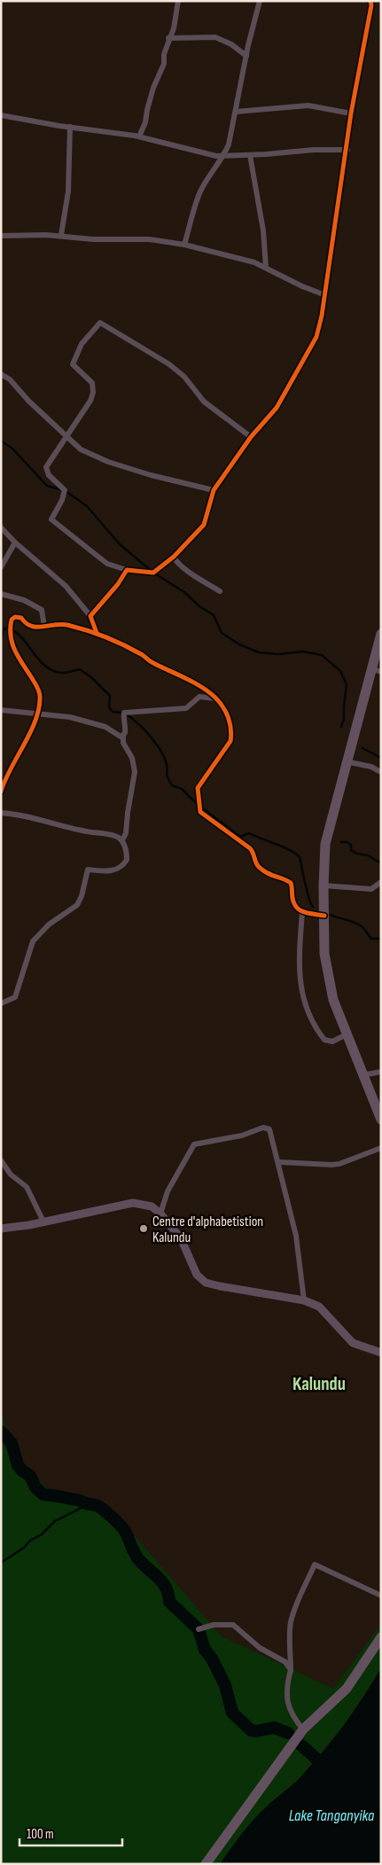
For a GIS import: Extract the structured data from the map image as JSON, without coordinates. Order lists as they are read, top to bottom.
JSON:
{
  "districts": ["Kalundu"],
  "water": ["Lake Tanganyika"],
  "places": ["Centre d'alphabetistion Kalundu"],
  "scale_bar": "100 m"
}
